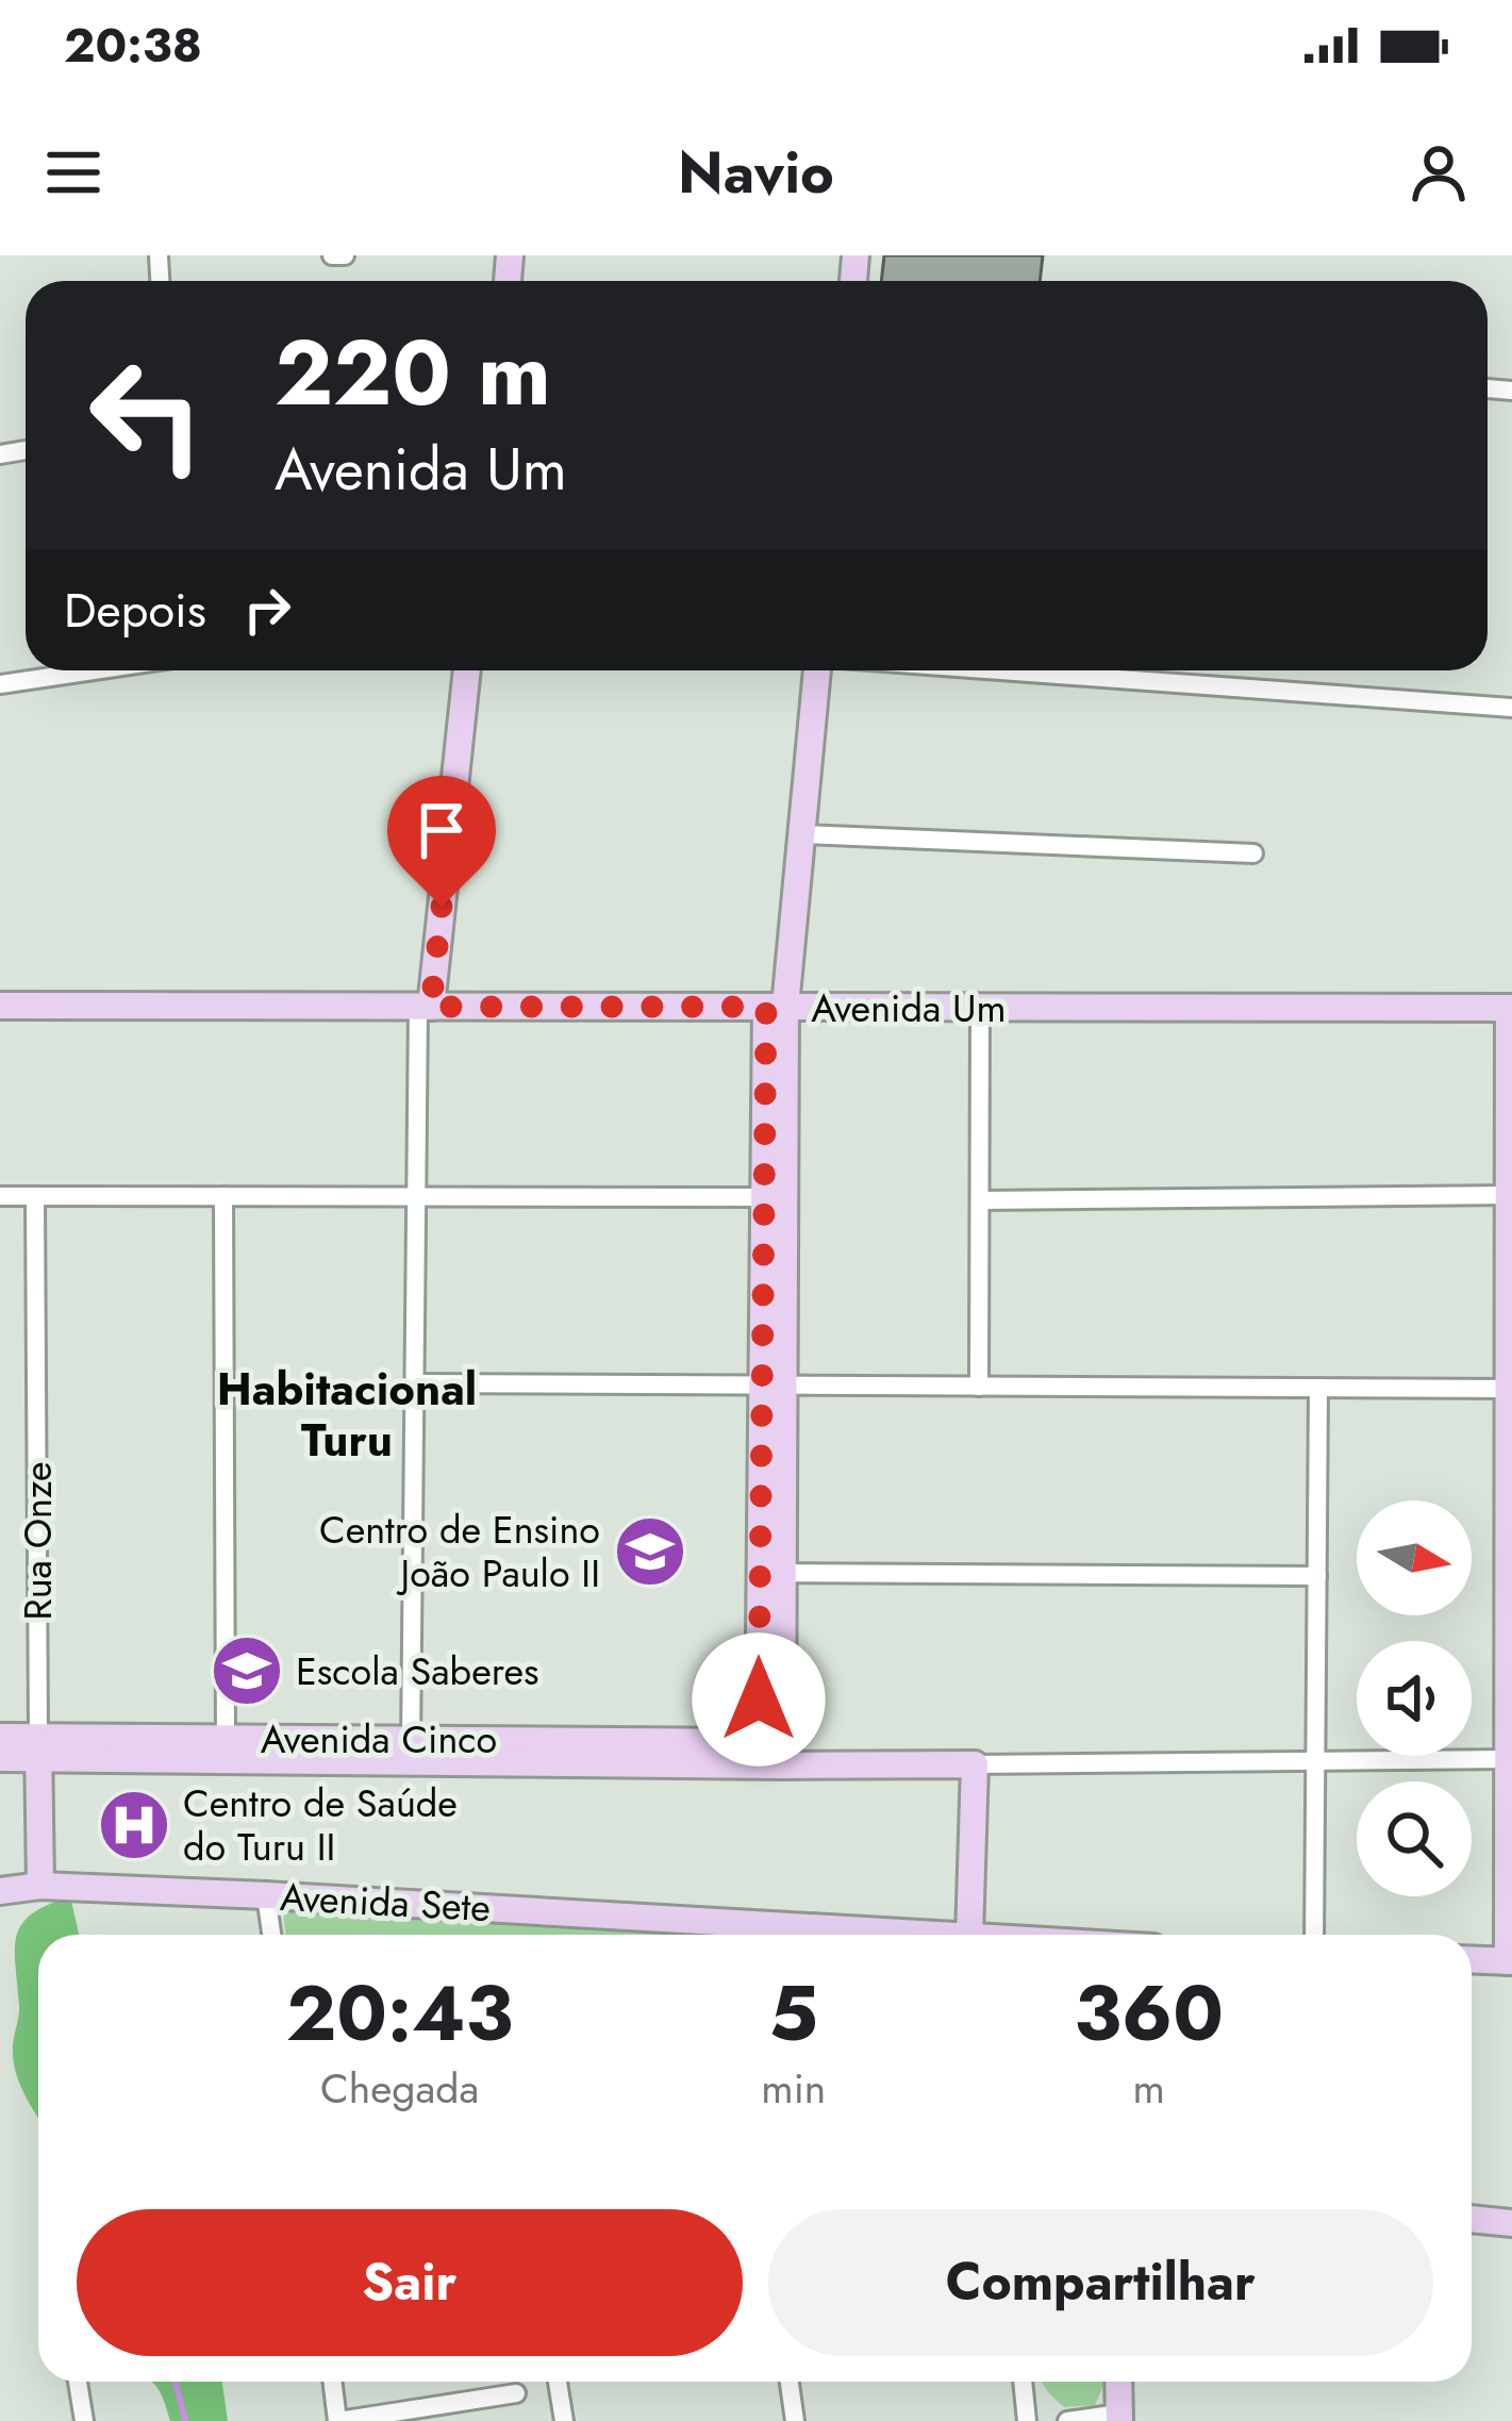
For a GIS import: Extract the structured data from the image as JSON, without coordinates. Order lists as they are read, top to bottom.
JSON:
{
  "streets": {
    "street": [
      "Avenida Um",
      "Rua Onze",
      "Avenida Cinco",
      "Avenida Sete"
    ]
  },
  "crossings": [
    ["Rua Onze", "Avenida Sete"]
  ],
  "districts": ["Habitacional Turu"],
  "places": {
    "school or university": ["Centro de Ensino João Paulo II", "Escola Saberes"],
    "hospital": ["Centro de Saúde do Turu II"]
  },
  "north": "right",
  "page": {
    "status": "20:38",
    "header": "Navio",
    "turn": ["220 m", "Avenida Um"],
    "then": "Depois",
    "eta": [
      "20:43",
      "Chegada",
      "5",
      "min",
      "360",
      "m"
    ],
    "buttons": ["Sair", "Compartilhar"]
  }
}
